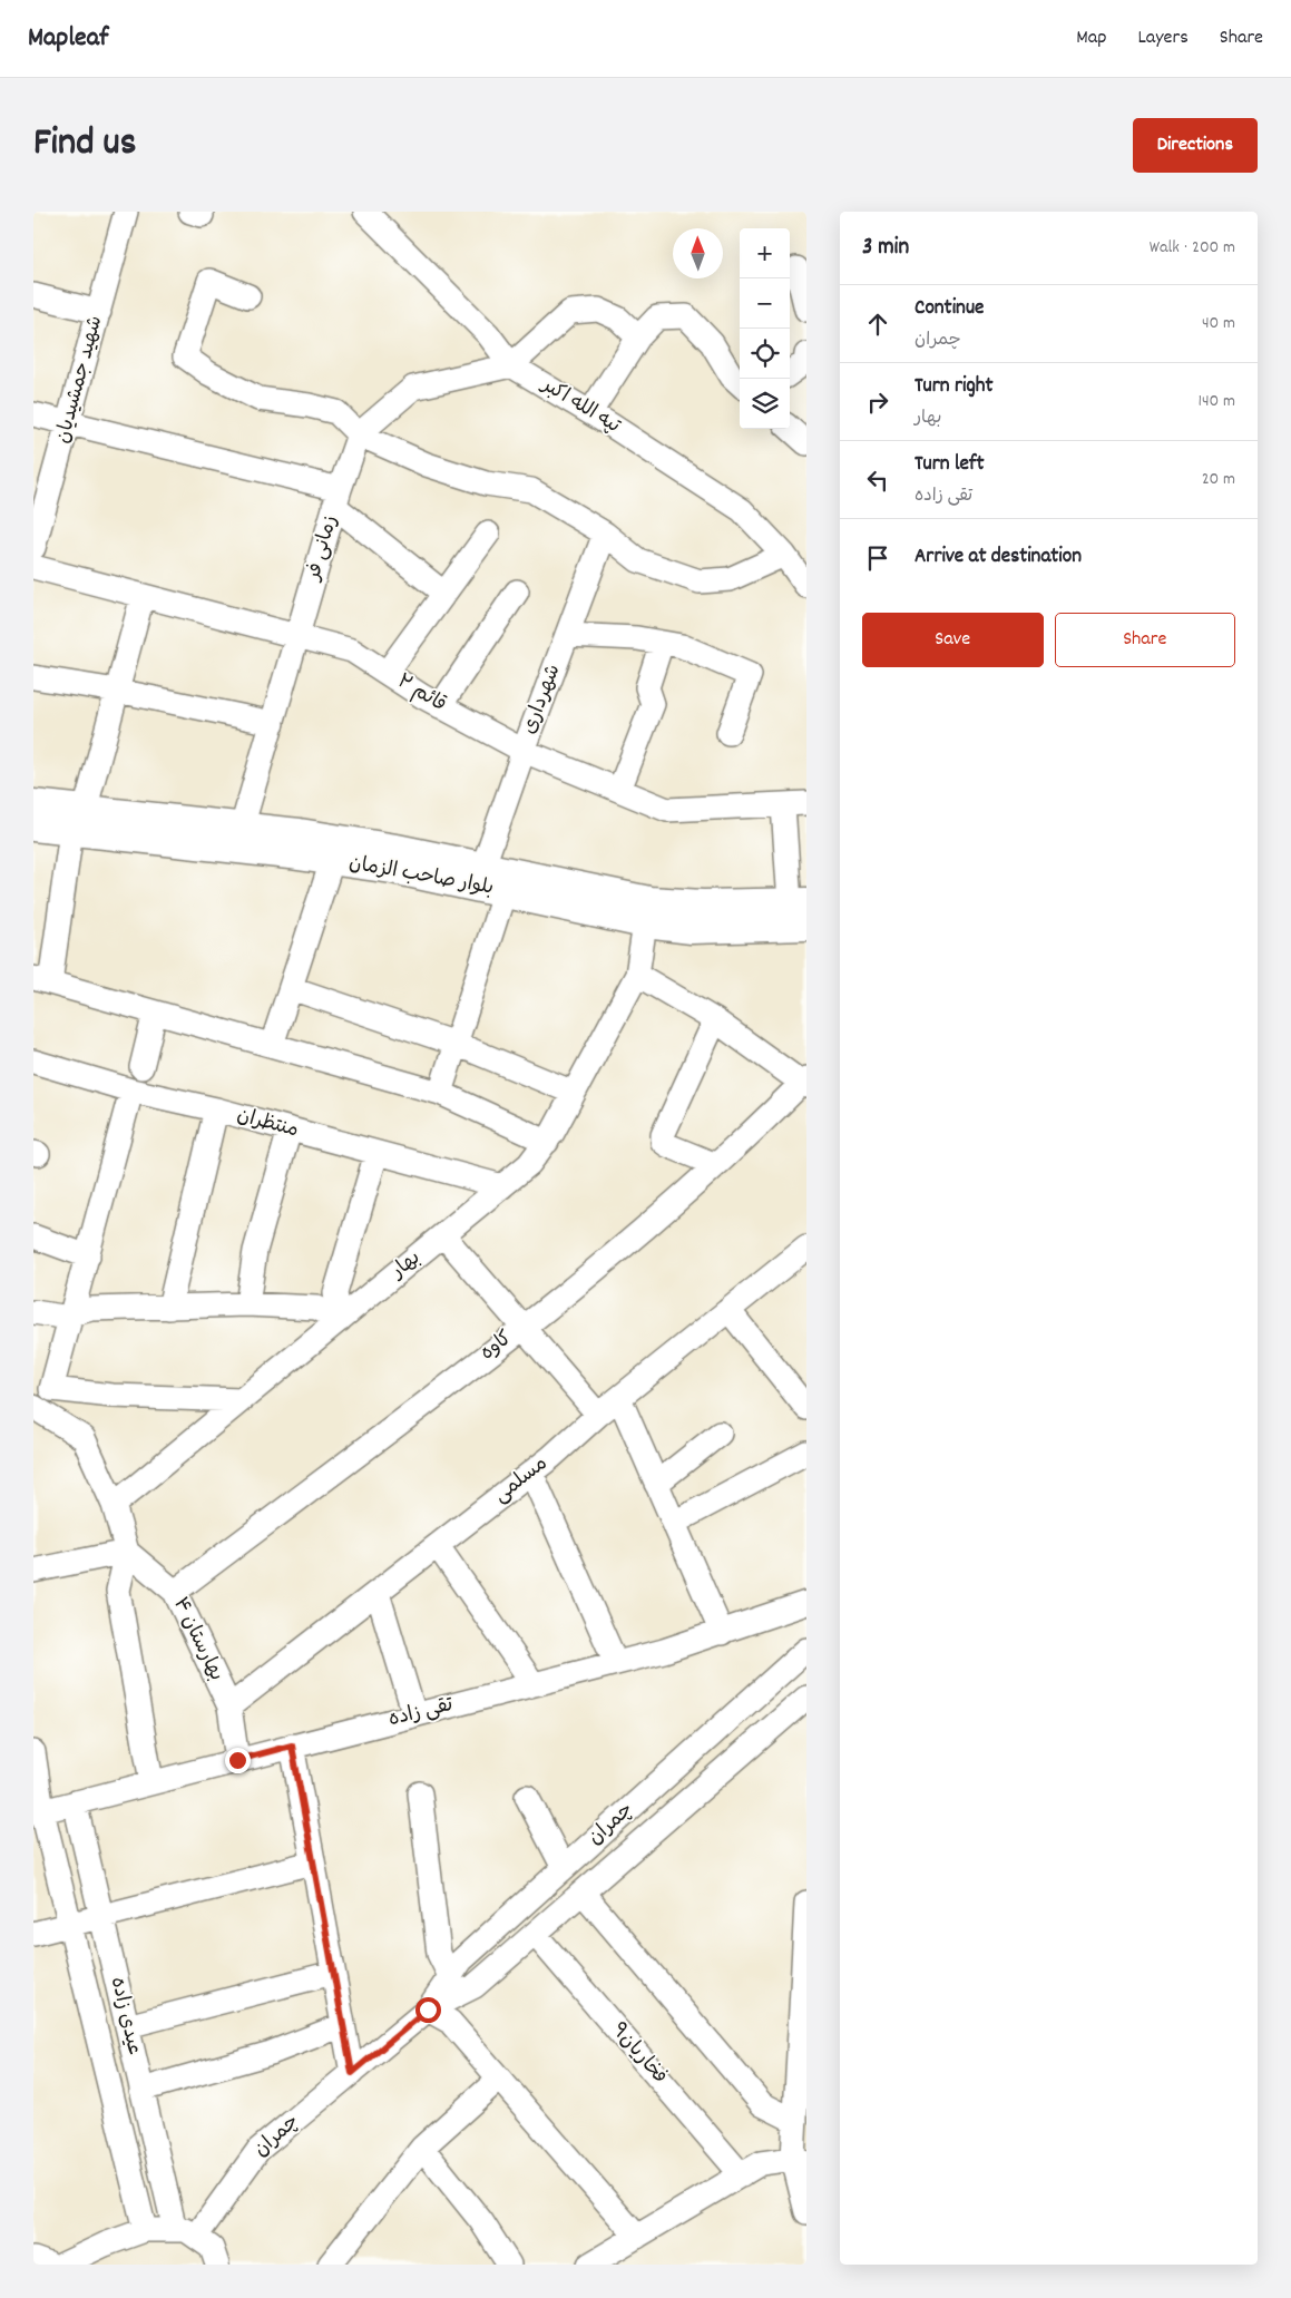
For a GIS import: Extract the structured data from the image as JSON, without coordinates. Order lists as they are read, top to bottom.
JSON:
{
  "streets": {
    "main road": ["بلوار صاحب الزمان"],
    "street": [
      "شهید جمشیدیان",
      "تپه الله اکبر",
      "زمانی فر",
      "قائم ۲",
      "شهرداری",
      "منتظران",
      "بهار",
      "کاوه",
      "مسلمی",
      "بهارستان ۴",
      "تقی زاده",
      "چمران",
      "عیدی زاده",
      "فخاریان۹"
    ]
  },
  "crossings": [
    ["زمانی فر", "قائم ۲"],
    ["زمانی فر", "بلوار صاحب الزمان"],
    ["قائم ۲", "شهرداری"],
    ["شهرداری", "بلوار صاحب الزمان"],
    ["بلوار صاحب الزمان", "بهار"],
    ["منتظران", "بهار"],
    ["کاوه", "بهارستان ۴"],
    ["مسلمی", "بهارستان ۴"],
    ["بهارستان ۴", "تقی زاده"],
    ["تقی زاده", "عیدی زاده"],
    ["چمران", "عیدی زاده"],
    ["چمران", "فخاریان۹"]
  ],
  "north": "top",
  "page": {
    "header": "Mapleaf",
    "nav": ["Map", "Layers", "Share"],
    "title": "Find us",
    "buttons": [
      "Directions",
      ["Save", "Share"]
    ],
    "heading": ["3 min", "Walk · 200 m"],
    "map_buttons": ["+", "−"],
    "list": [
      ["Continue", "چمران", "40 m"],
      ["Turn right", "بهار", "140 m"],
      ["Turn left", "تقی زاده", "20 m"],
      "Arrive at destination"
    ]
  }
}
